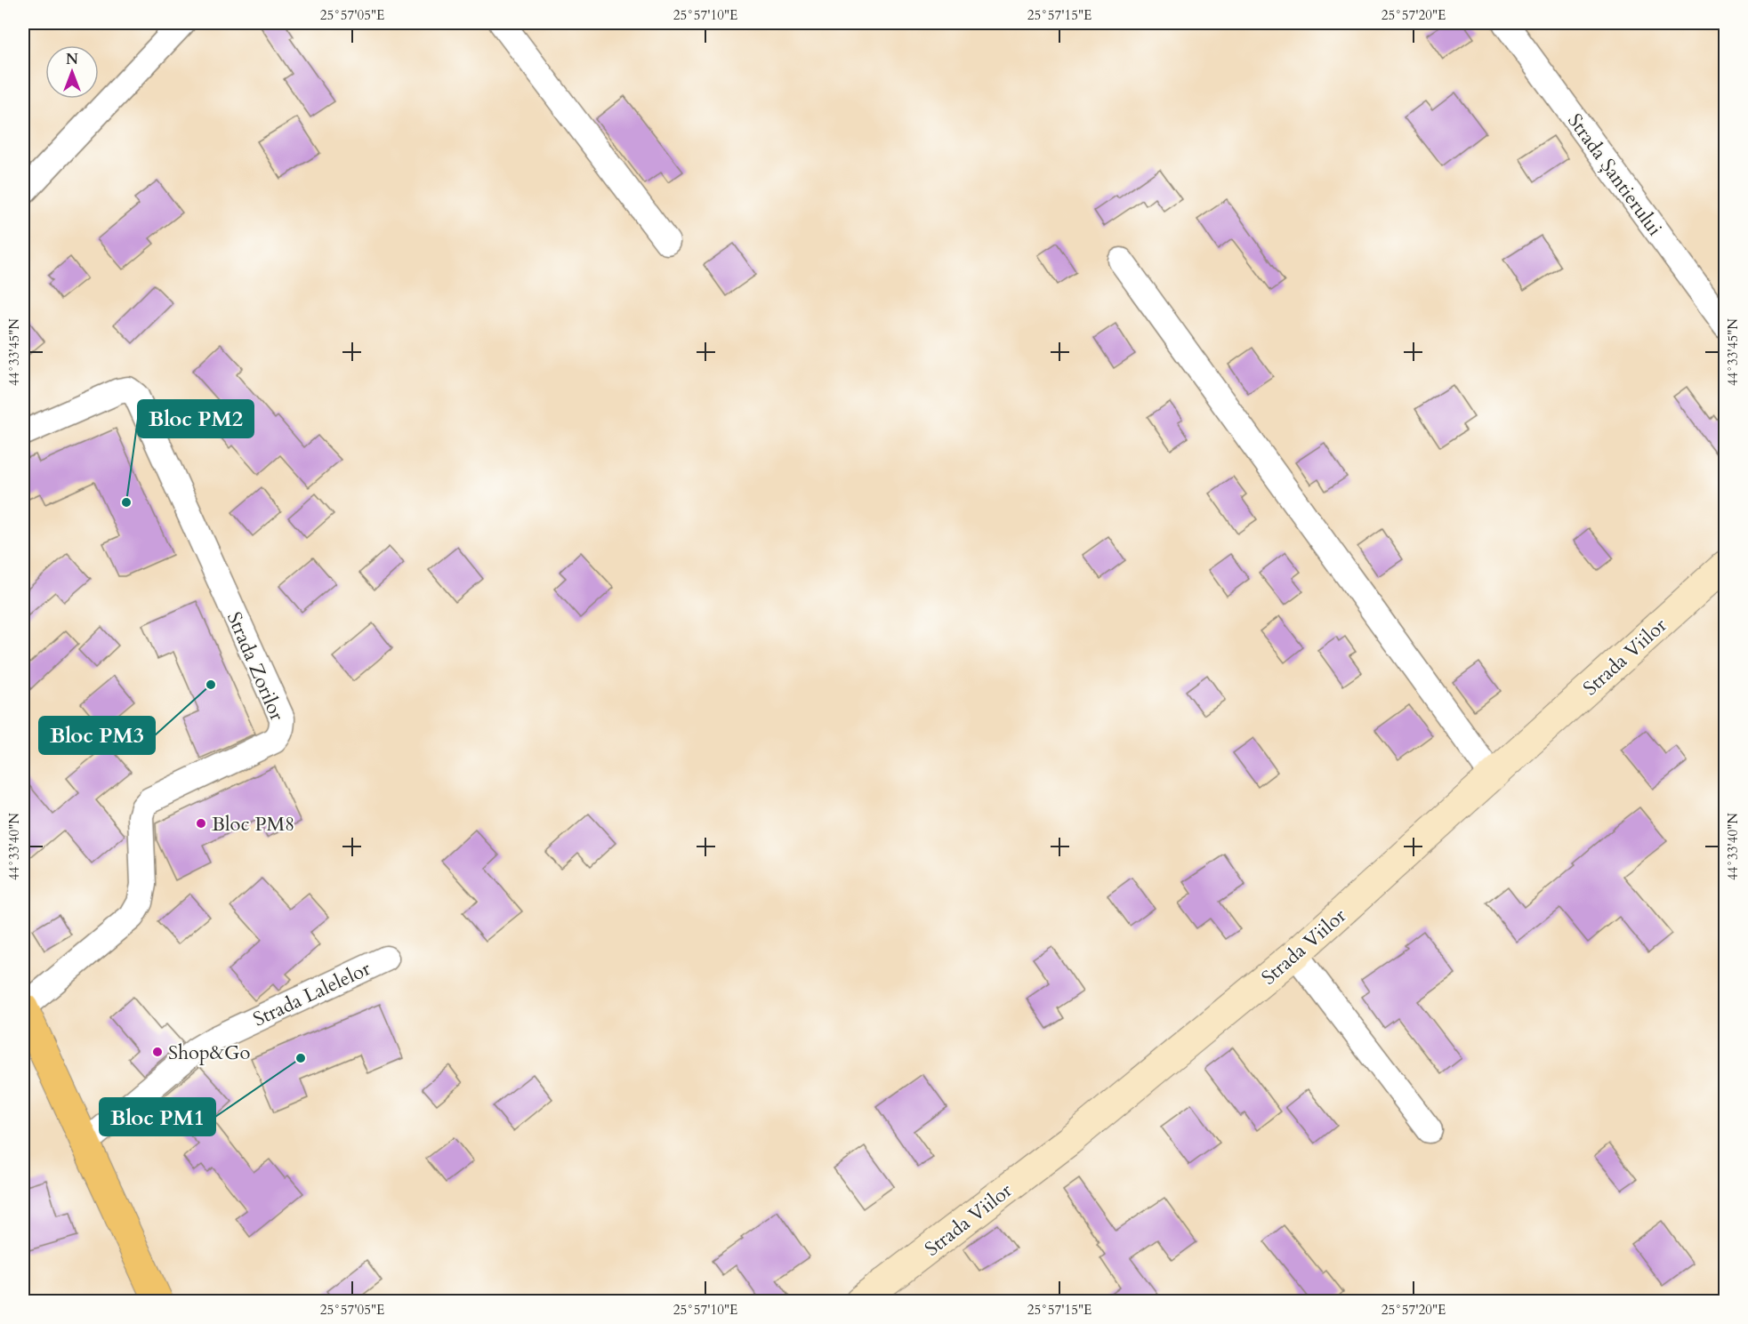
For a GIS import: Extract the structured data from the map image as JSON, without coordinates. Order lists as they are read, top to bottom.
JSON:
{
  "streets": {
    "main road": ["Strada Viilor"],
    "street": ["Strada Șantierului", "Strada Zorilor", "Strada Lalelelor"]
  },
  "places": [
    "Bloc PM2",
    "Bloc PM3",
    "Bloc PM8",
    "Shop&Go",
    "Bloc PM1"
  ],
  "north": "top",
  "coordinates": [
    "25°57'05\"E",
    "25°57'10\"E",
    "25°57'15\"E",
    "25°57'20\"E",
    "44°33'45\"N",
    "44°33'40\"N"
  ]
}
